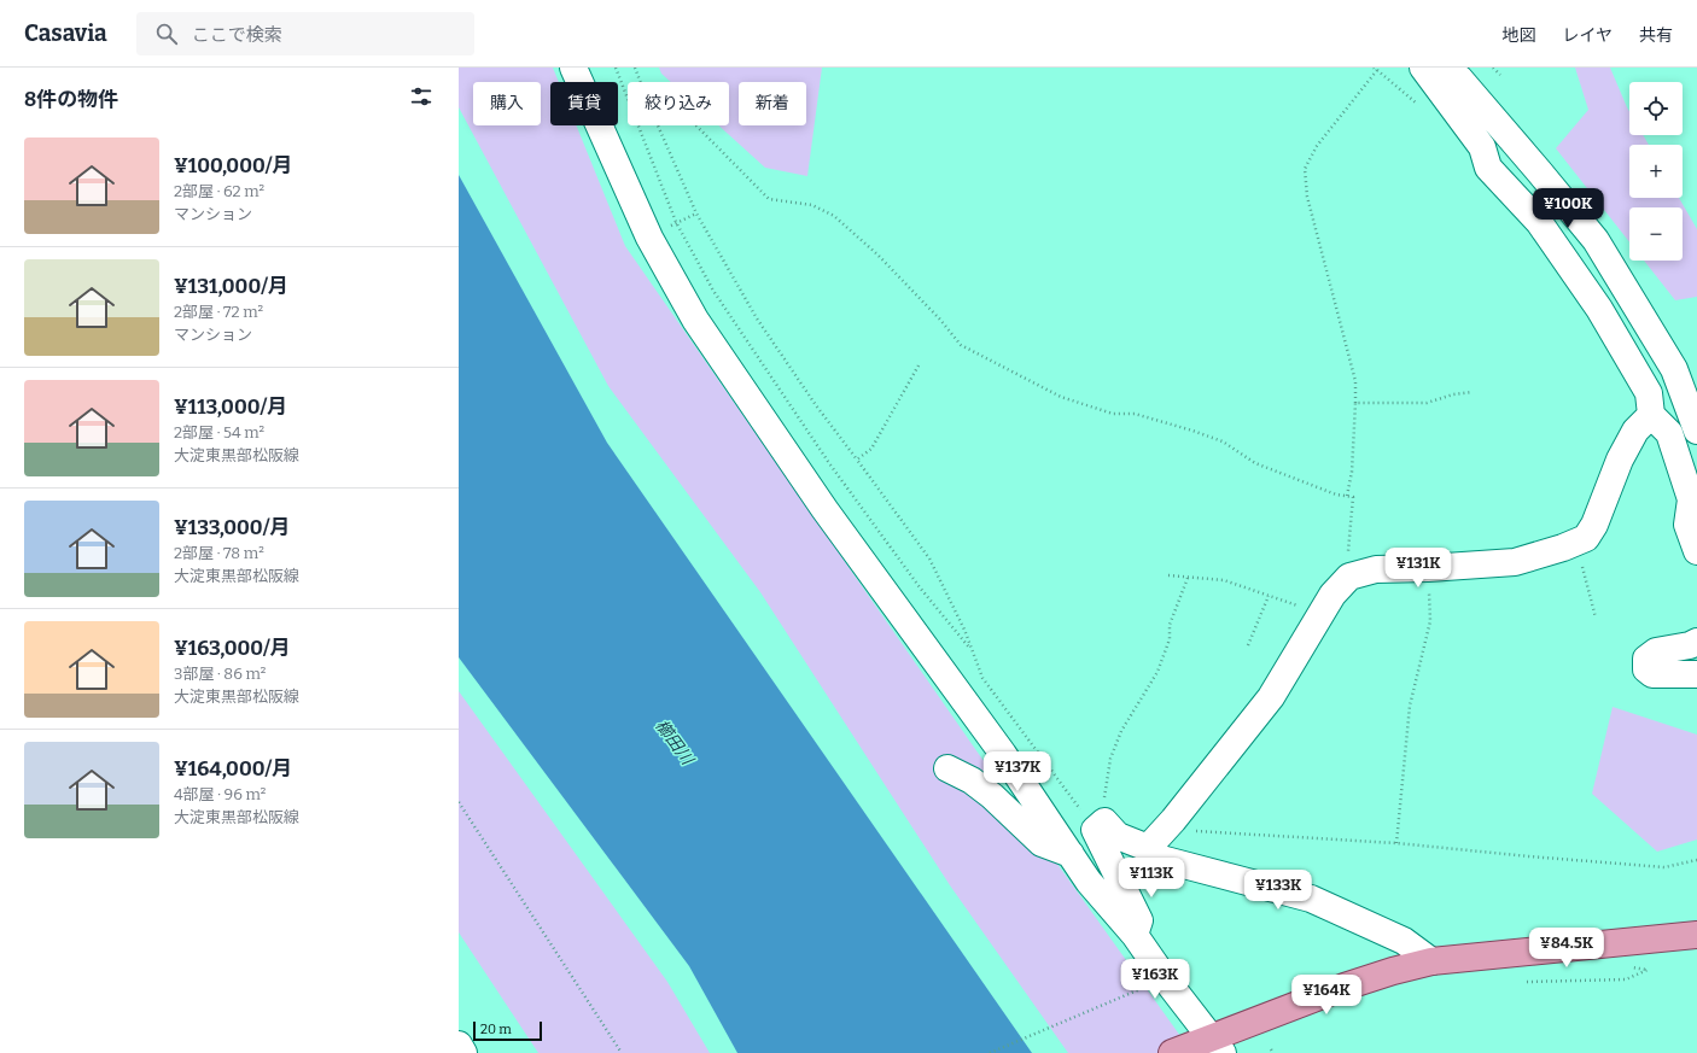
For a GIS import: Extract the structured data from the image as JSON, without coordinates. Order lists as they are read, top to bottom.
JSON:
{
  "water": ["櫛田川"],
  "scale_bar": "20 m",
  "page": {
    "header": "Casavia",
    "search": "ここで検索",
    "nav": ["地図", "レイヤ", "共有"],
    "heading": "8件の物件",
    "map_buttons": ["+", "−"],
    "chip": [
      "購入",
      "賃貸",
      "絞り込み",
      "新着"
    ],
    "list": [
      {
        "name": "¥100,000/月",
        "note": "2部屋 · 62 m² · マンション"
      },
      {
        "name": "¥131,000/月",
        "note": "2部屋 · 72 m² · マンション"
      },
      {
        "name": "¥113,000/月",
        "note": "2部屋 · 54 m² · 大淀東黒部松阪線"
      },
      {
        "name": "¥133,000/月",
        "note": "2部屋 · 78 m² · 大淀東黒部松阪線"
      },
      {
        "name": "¥163,000/月",
        "note": "3部屋 · 86 m² · 大淀東黒部松阪線"
      },
      {
        "name": "¥164,000/月",
        "note": "4部屋 · 96 m² · 大淀東黒部松阪線"
      }
    ],
    "price": [
      "¥100K",
      "¥131K",
      "¥137K",
      "¥113K",
      "¥133K",
      "¥84.5K",
      "¥163K",
      "¥164K"
    ],
    "scale": "20 m"
  }
}
